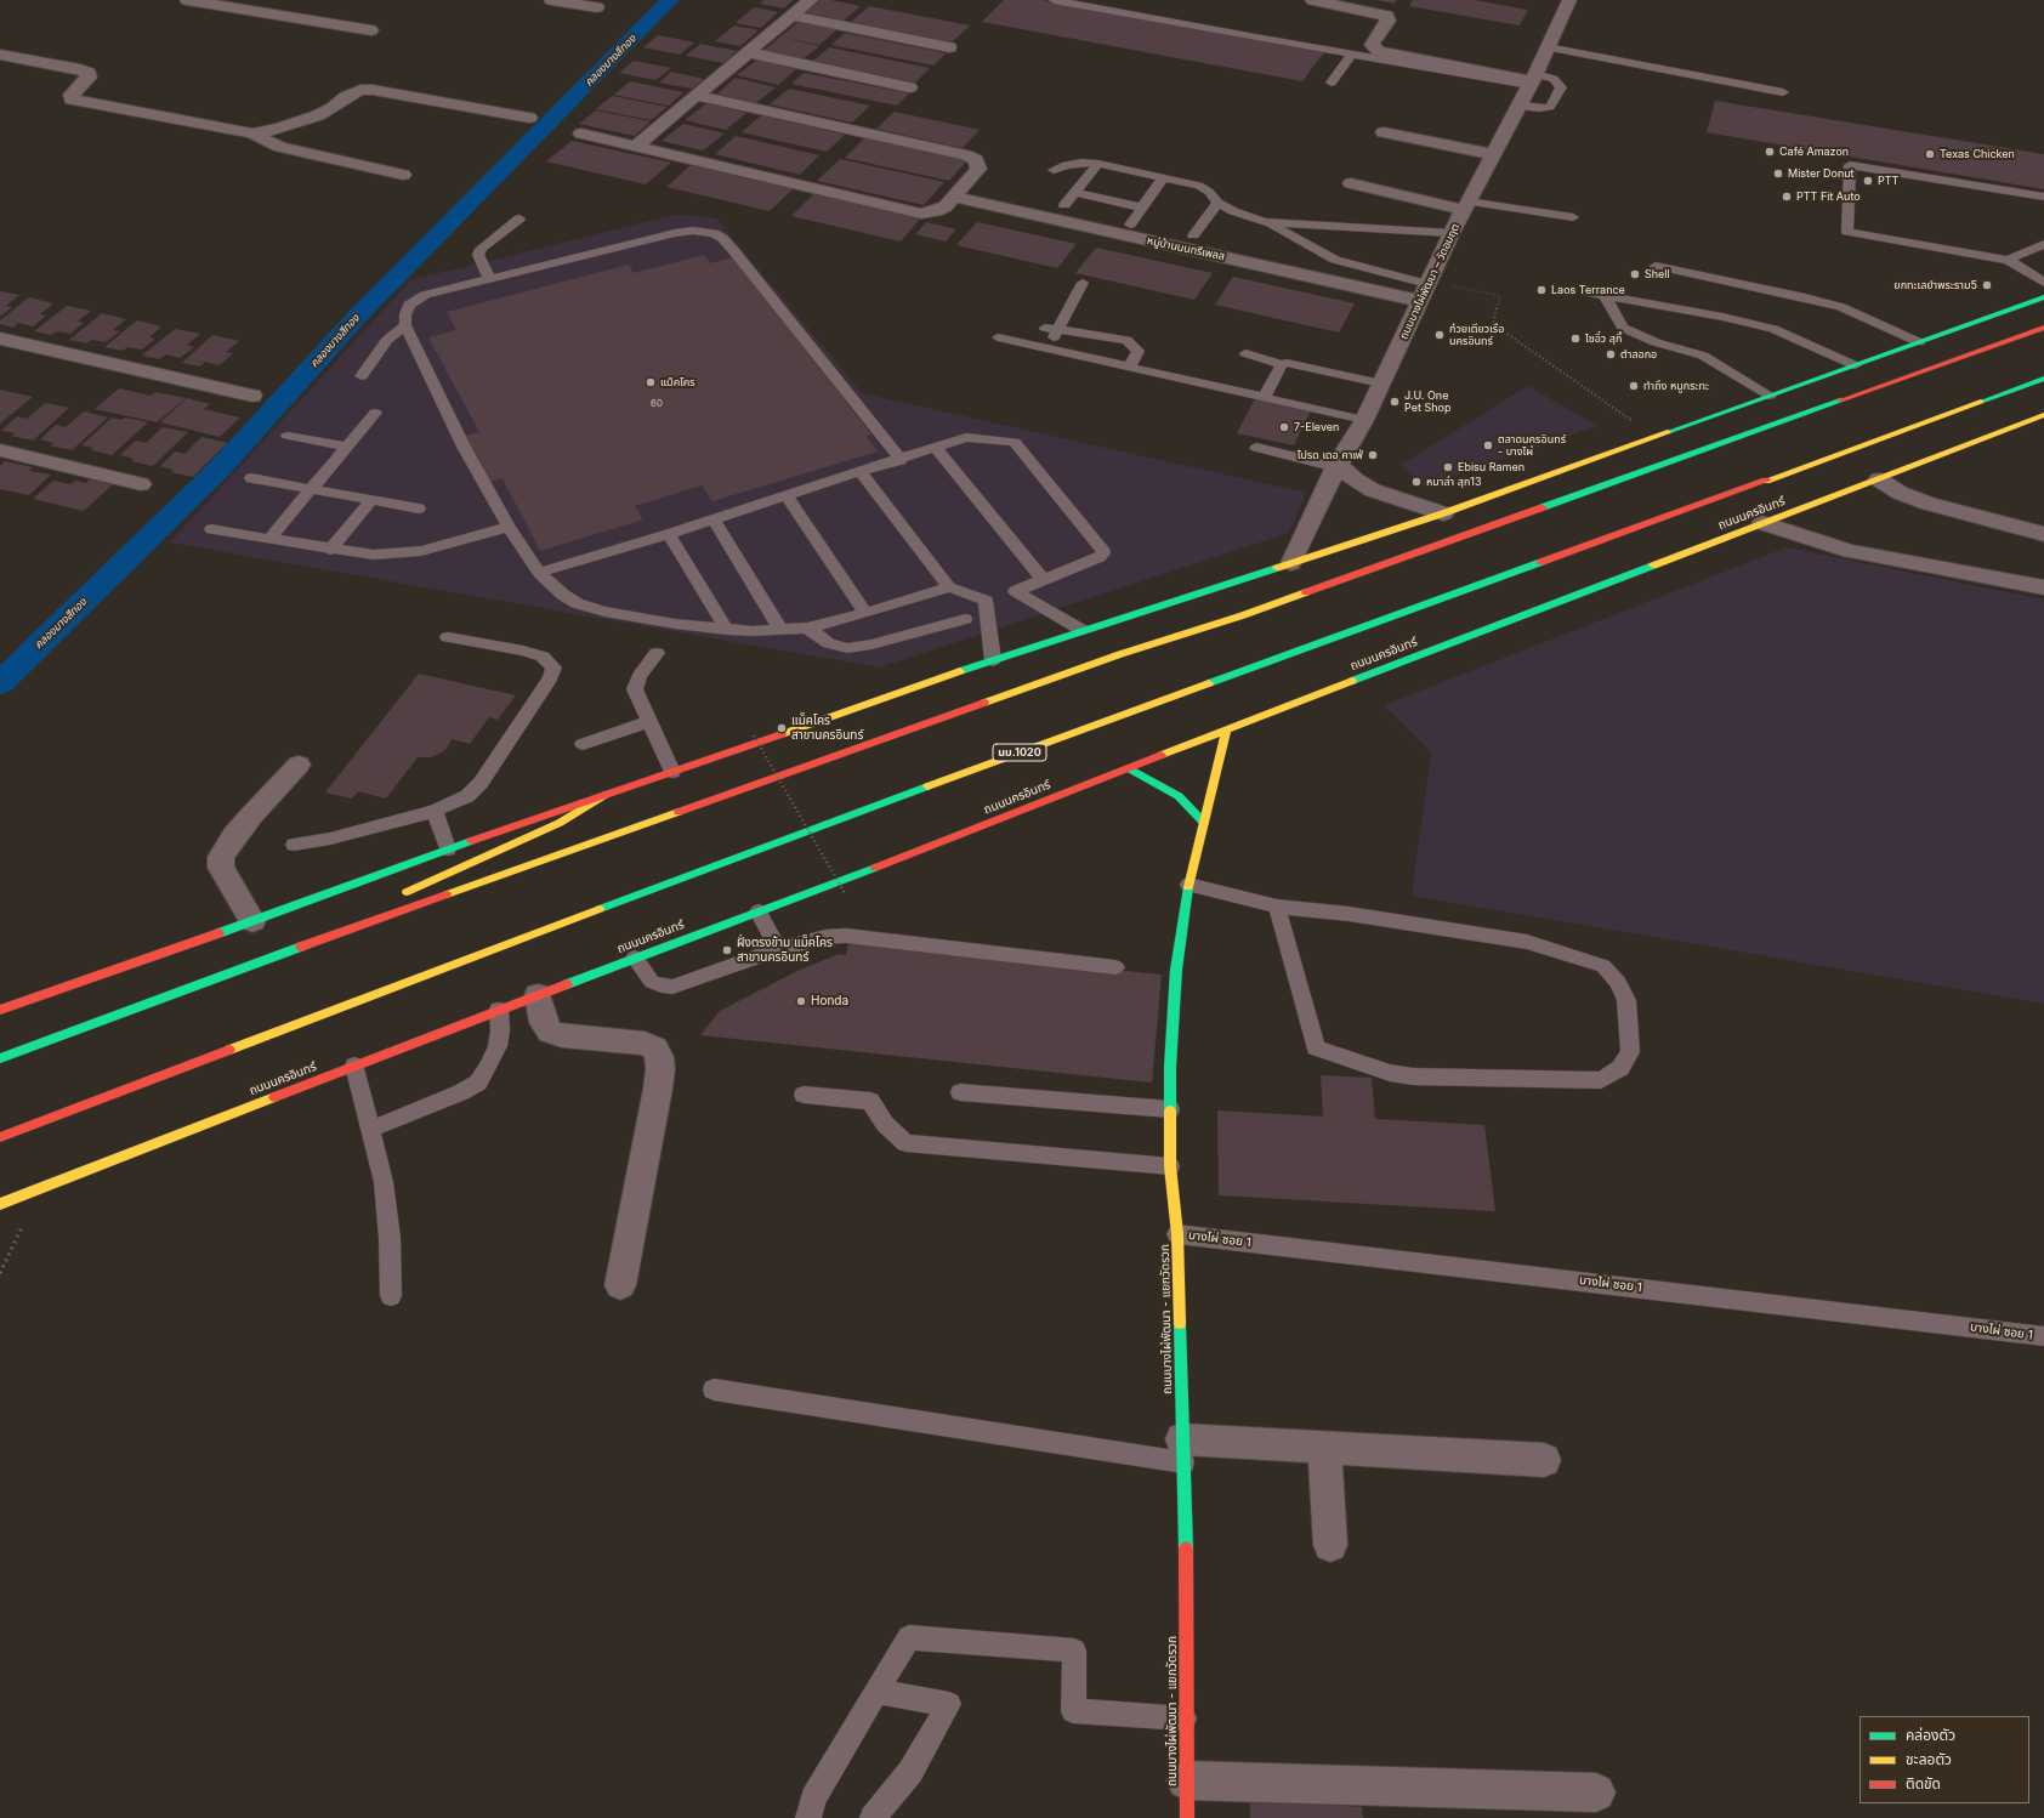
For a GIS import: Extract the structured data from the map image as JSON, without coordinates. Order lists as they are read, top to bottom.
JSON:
{
  "streets": {
    "main road": ["ถนนนครอินทร์", "นบ.1020", "ถนนบางไผ่พัฒนา - แยกวัดรวก"],
    "street": ["หมู่บ้านนนทรีเพลส", "ถนนบางไผ่พัฒนา – วัดอมฤต"],
    "lane": ["บางไผ่ ซอย 1"]
  },
  "crossings": [
    ["หมู่บ้านนนทรีเพลส", "ถนนบางไผ่พัฒนา – วัดอมฤต"],
    ["ถนนนครอินทร์", "ถนนบางไผ่พัฒนา - แยกวัดรวก"],
    ["บางไผ่ ซอย 1", "ถนนบางไผ่พัฒนา - แยกวัดรวก"]
  ],
  "water": ["คลองบางสีทอง"],
  "places": [
    "Café Amazon",
    "Texas Chicken",
    "Mister Donut",
    "PTT",
    "PTT Fit Auto",
    "Shell",
    "ยกทะเลยำพระราม5",
    "Laos Terrance",
    "ก๋วยเตียวเรือ นครอินทร์",
    "ไซอิ๋ว สุกี้",
    "ตำลอกอ",
    "แม็คโคร",
    "ทำถึง หมูกระทะ",
    "J.U. One Pet Shop",
    "7-Eleven",
    "ตลาดนครอินทร์ - บางไผ่",
    "โปรด เดอ คาเฟ่",
    "Ebisu Ramen",
    "หมาล่า สุก13",
    "แม็คโคร สาขานครอินทร์",
    "ฝั่งตรงข้าม แม็คโคร สาขานครอินทร์",
    "Honda"
  ],
  "house_numbers": ["60"],
  "legend": ["คล่องตัว", "ชะลอตัว", "ติดขัด"]
}
